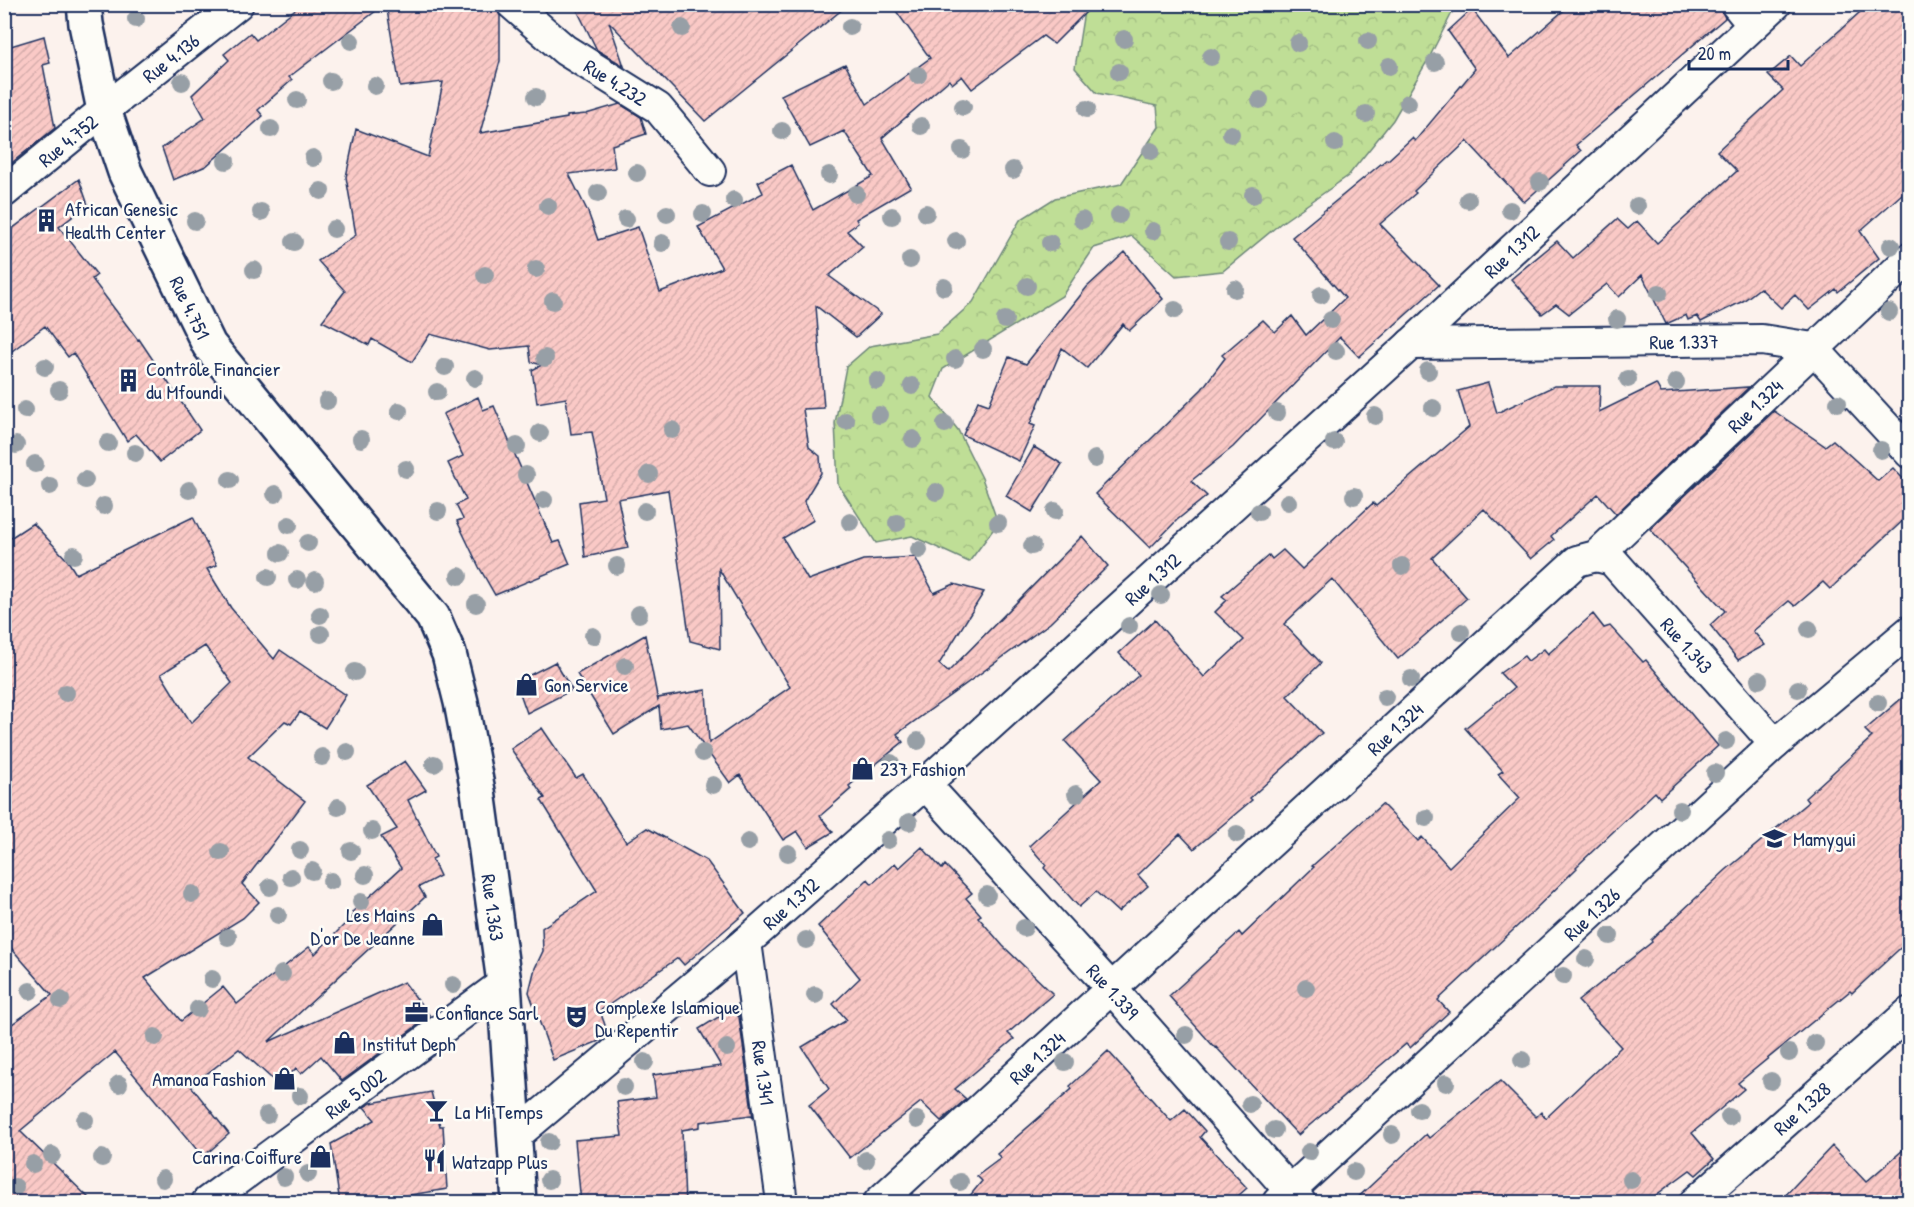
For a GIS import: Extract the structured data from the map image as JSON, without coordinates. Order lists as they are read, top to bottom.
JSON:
{
  "streets": {
    "main road": ["Rue 4.751", "Rue 1.363"],
    "street": [
      "Rue 4.136",
      "Rue 4.232",
      "Rue 4.752",
      "Rue 1.312",
      "Rue 1.337",
      "Rue 1.324",
      "Rue 1.343",
      "Rue 1.326",
      "Rue 1.339",
      "Rue 1.341",
      "Rue 5.002",
      "Rue 1.328"
    ]
  },
  "crossings": [
    ["Rue 4.136", "Rue 4.752"],
    ["Rue 4.136", "Rue 4.751"],
    ["Rue 4.752", "Rue 4.751"],
    ["Rue 1.312", "Rue 1.337"],
    ["Rue 1.312", "Rue 1.363"],
    ["Rue 1.312", "Rue 1.339"],
    ["Rue 1.312", "Rue 1.341"],
    ["Rue 4.751", "Rue 1.363"],
    ["Rue 1.337", "Rue 1.324"],
    ["Rue 1.324", "Rue 1.343"],
    ["Rue 1.324", "Rue 1.339"],
    ["Rue 1.343", "Rue 1.326"],
    ["Rue 1.363", "Rue 5.002"],
    ["Rue 1.326", "Rue 1.339"]
  ],
  "places": {
    "building": ["African Genesic Health Center", "Contrôle Financier du Mfoundi"],
    "shop": [
      "Gon Service",
      "237 Fashion",
      "Les Mains D'or De Jeanne",
      "Institut Deph",
      "Amanoa Fashion",
      "Carina Coiffure"
    ],
    "school or university": ["Mamygui"],
    "office": ["Confiance Sarl"],
    "theatre": ["Complexe Islamique Du Repentir"],
    "bar": ["La Mi Temps"],
    "restaurant": ["Watzapp Plus"]
  },
  "scale_bar": "20 m"
}
